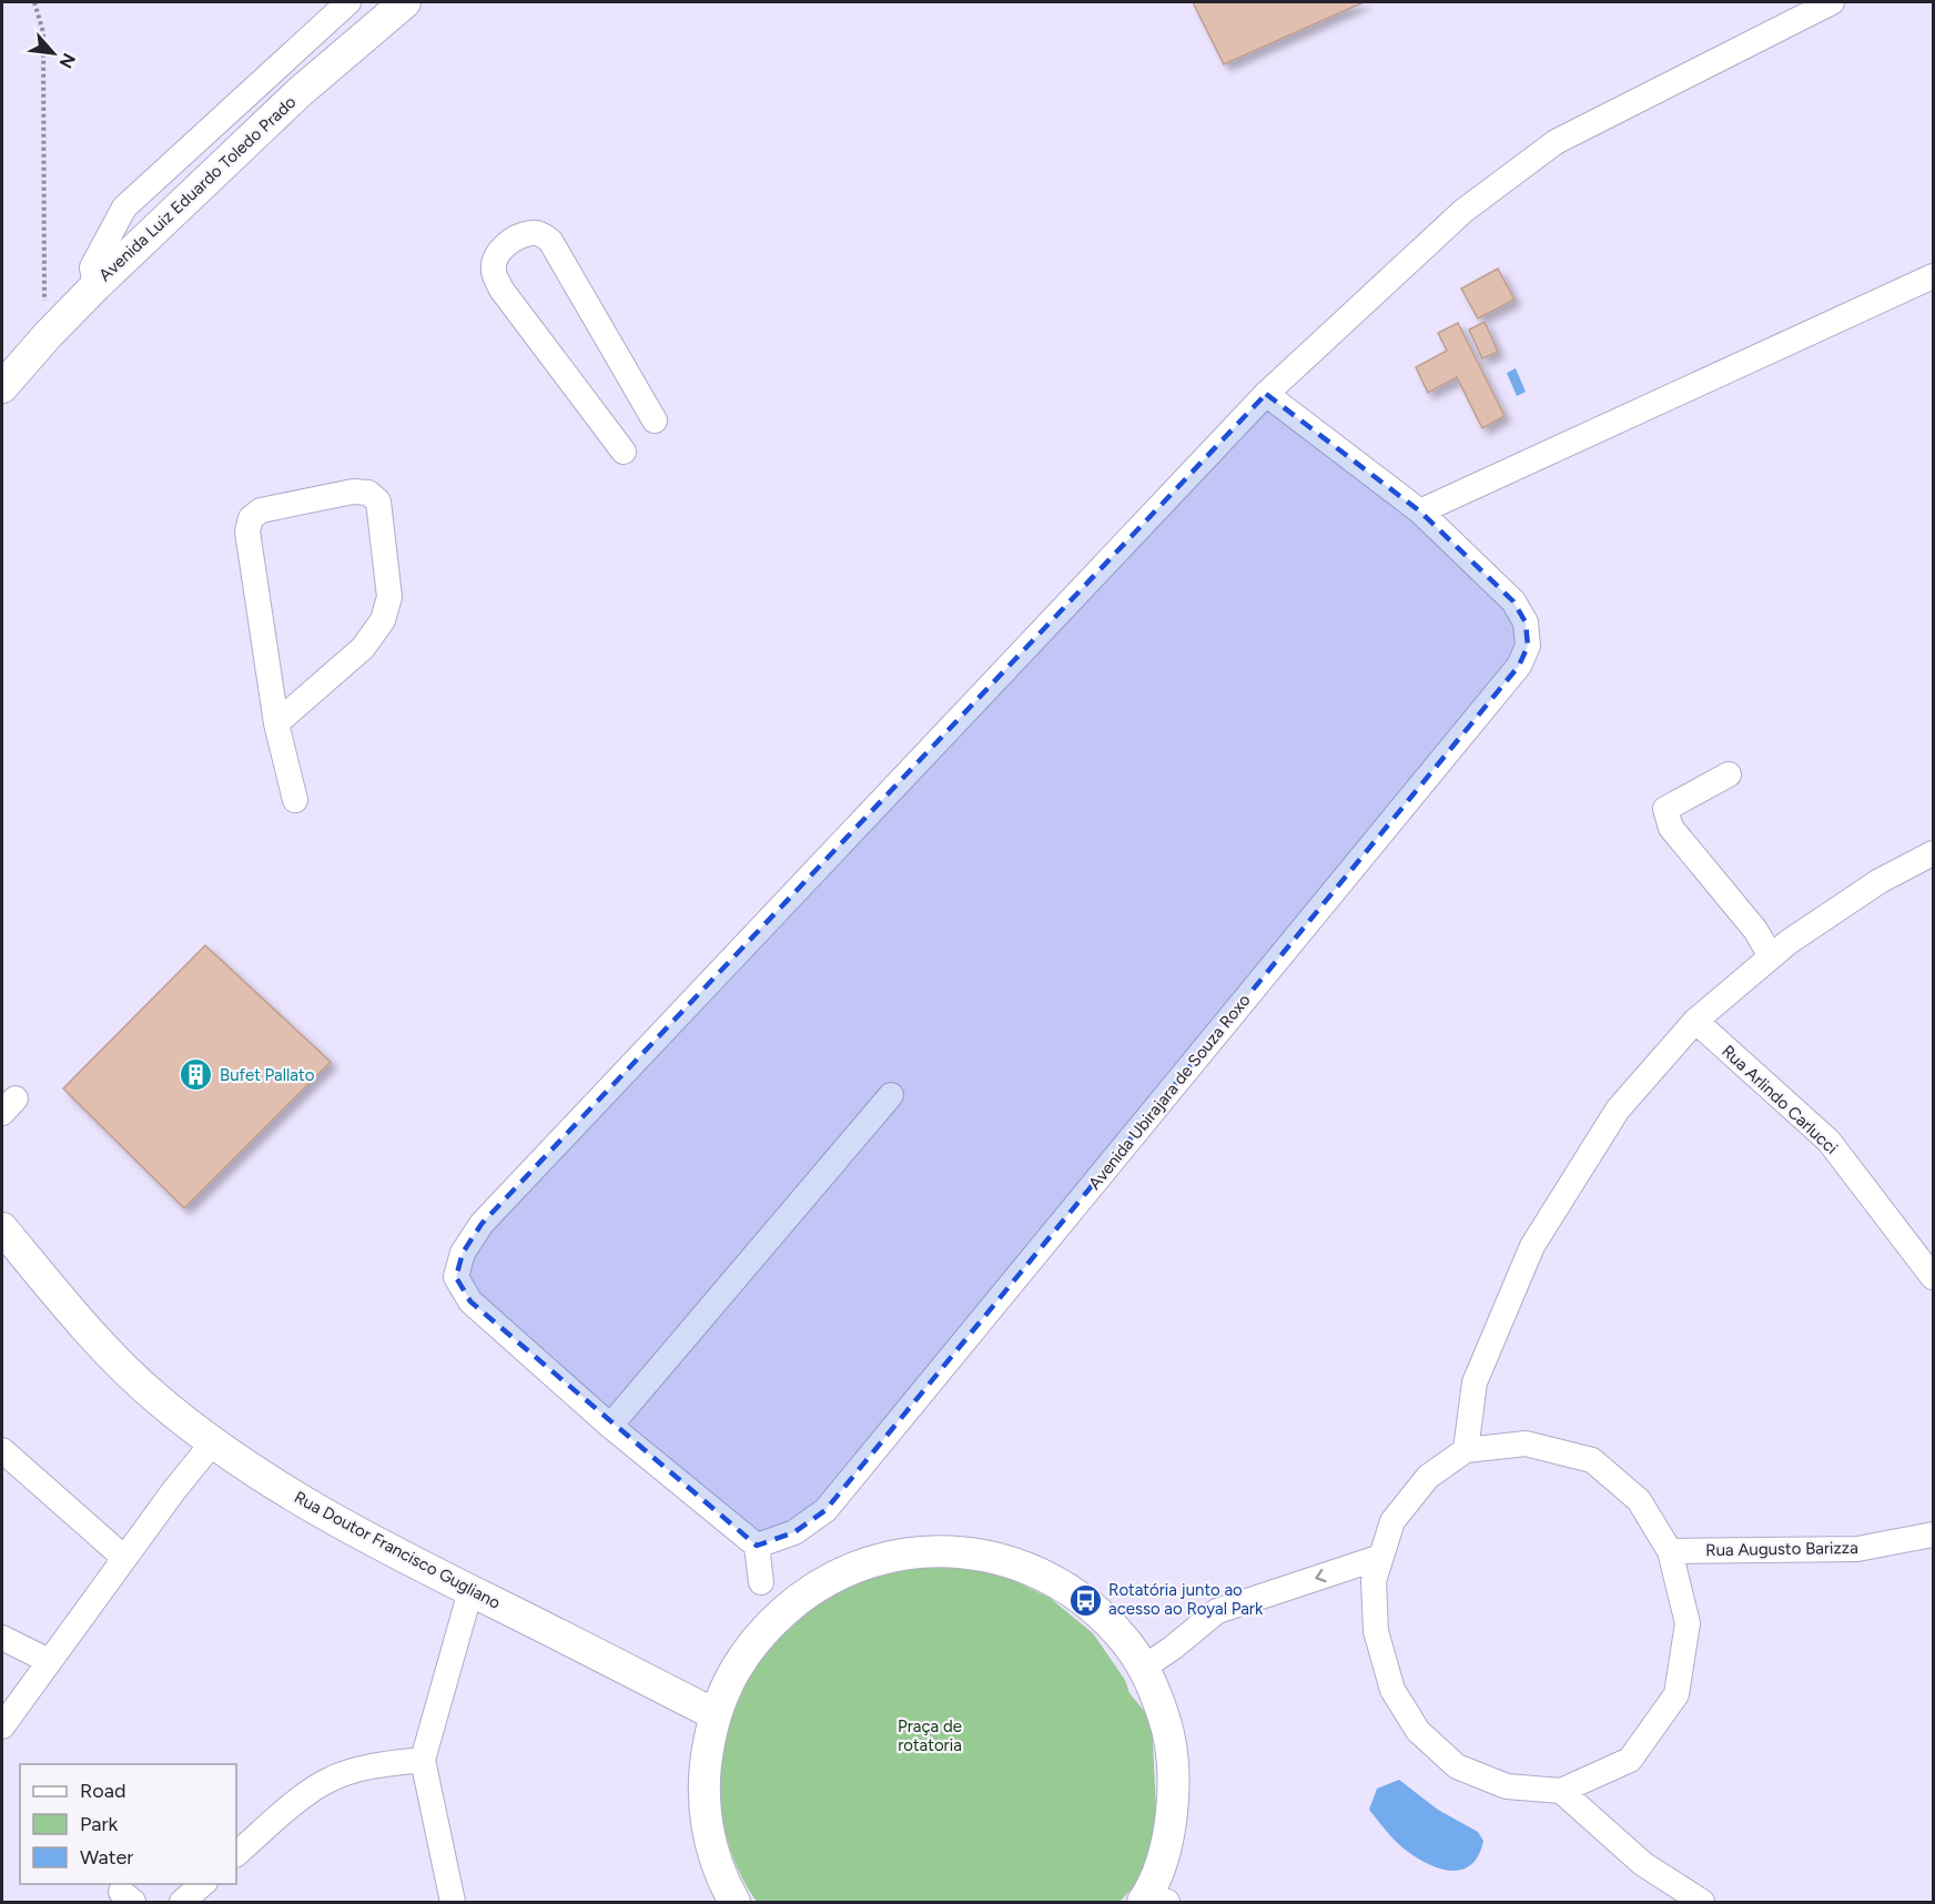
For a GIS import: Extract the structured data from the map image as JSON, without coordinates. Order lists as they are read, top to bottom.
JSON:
{
  "streets": {
    "main road": ["Avenida Luiz Eduardo Toledo Prado", "Rua Doutor Francisco Gugliano"],
    "street": ["Avenida Ubirajara de Souza Roxo", "Rua Arlindo Carlucci", "Rua Augusto Barizza"]
  },
  "parks": ["Praça de rotatoria"],
  "places": {
    "building": ["Bufet Pallato"],
    "bus stop": ["Rotatória junto ao acesso ao Royal Park"]
  },
  "legend": ["Road", "Park", "Water"],
  "north": "bottom right"
}
